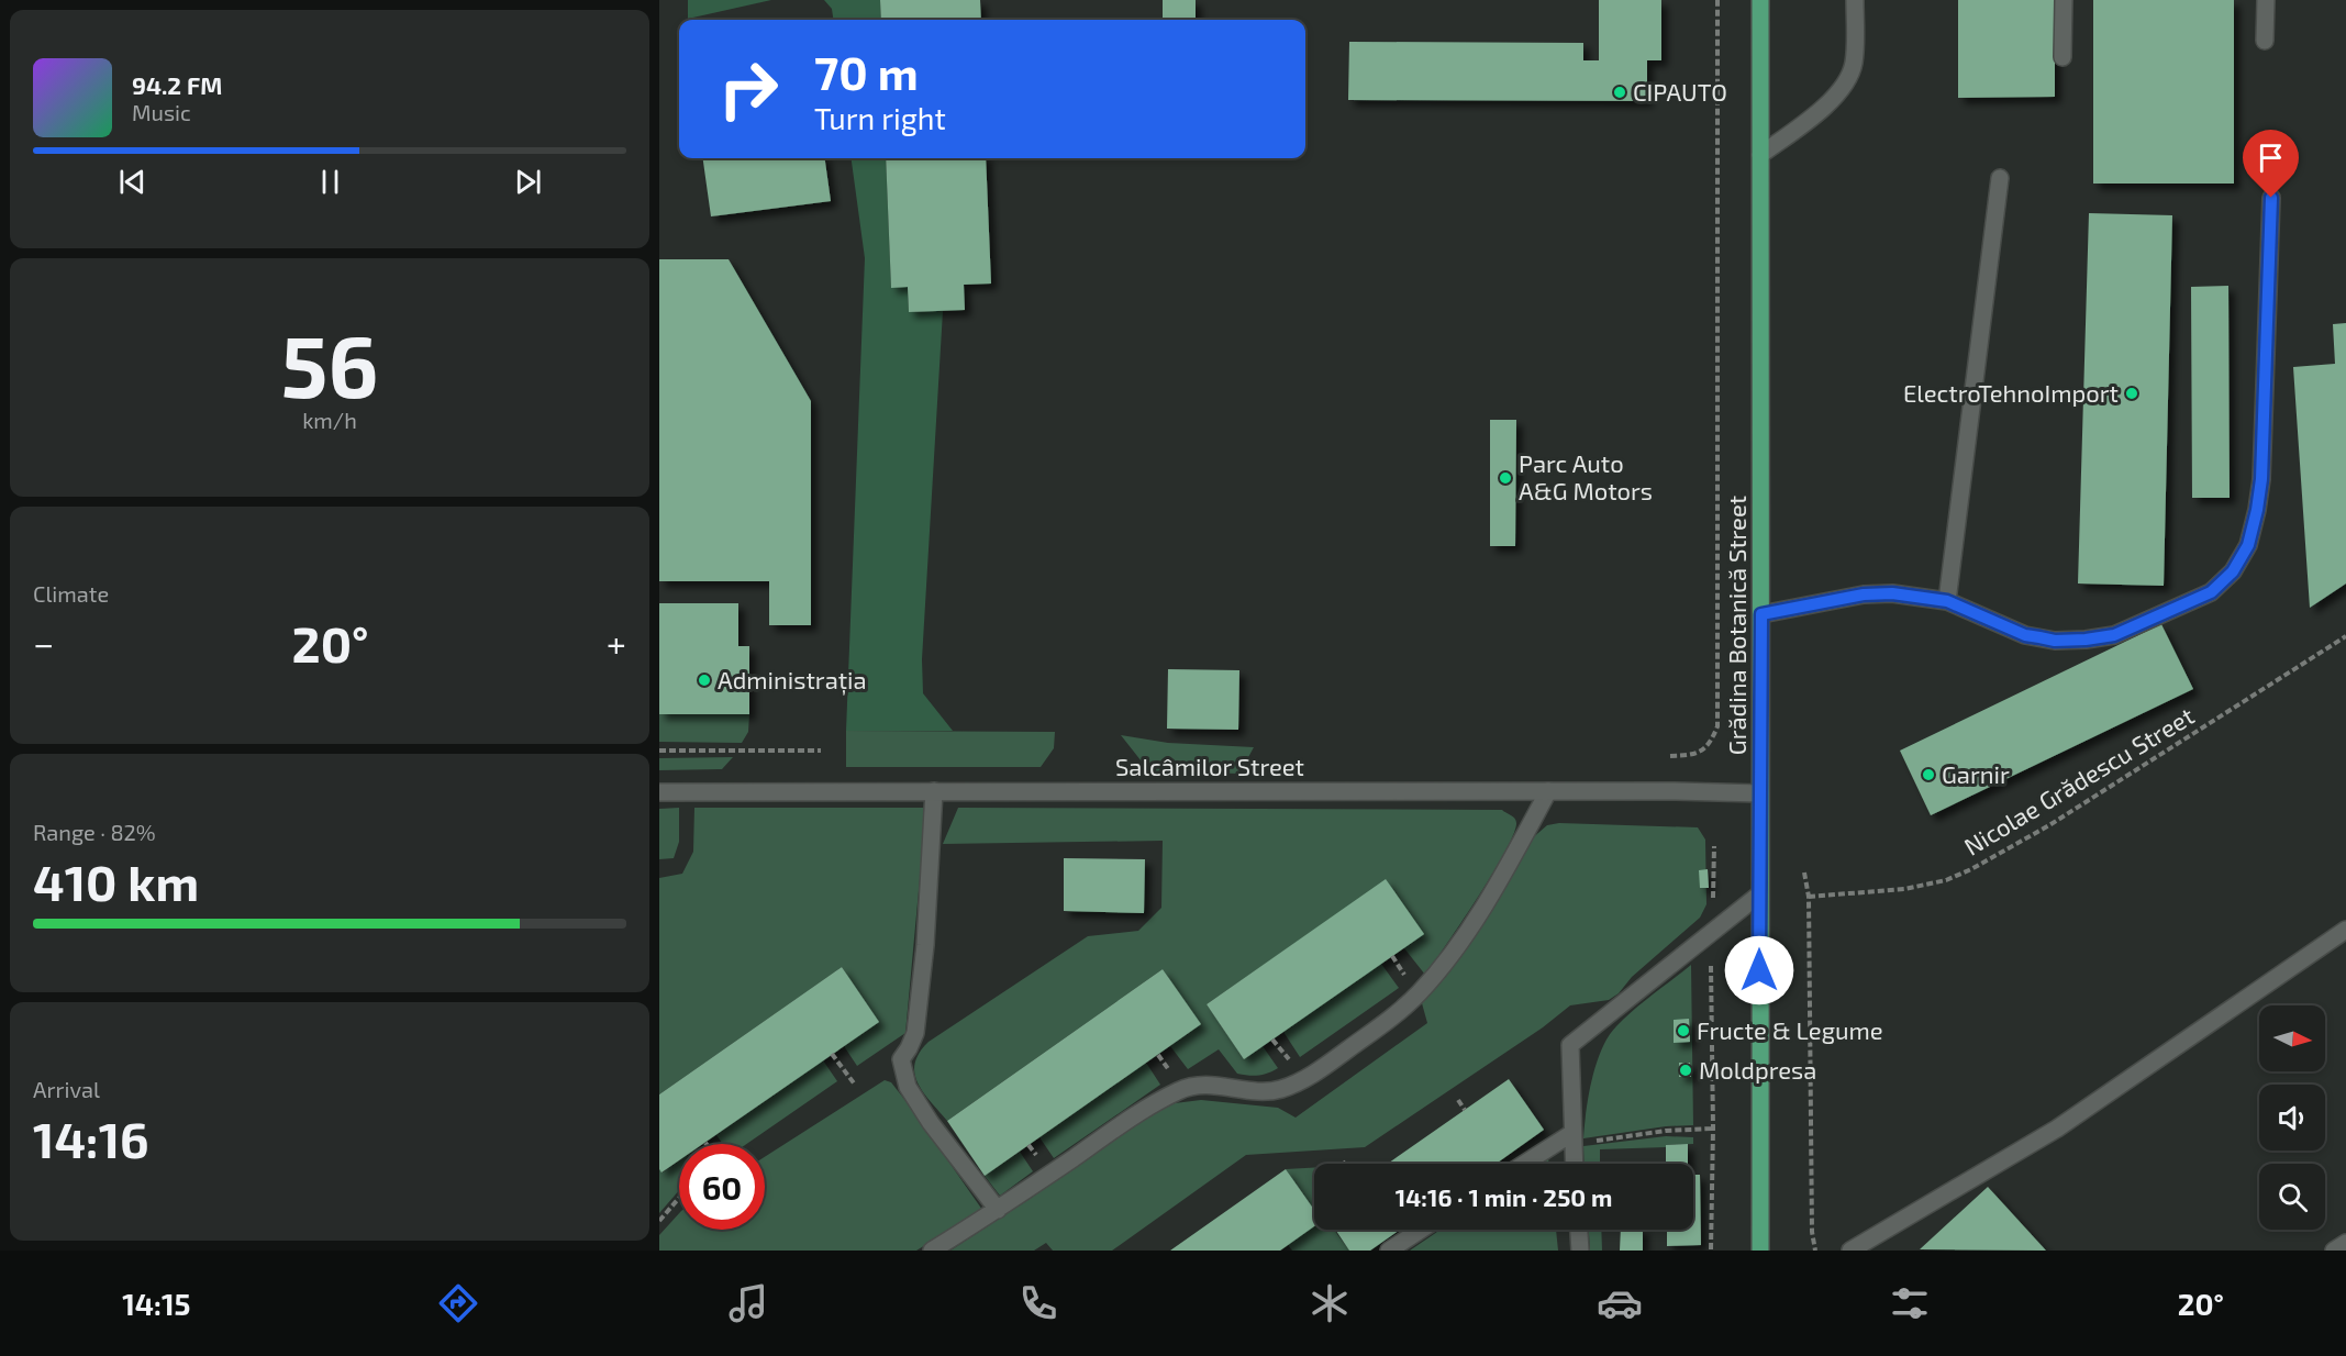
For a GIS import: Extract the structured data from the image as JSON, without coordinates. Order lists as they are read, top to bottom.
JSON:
{
  "streets": {
    "main road": ["Grădina Botanică Street"],
    "street": ["Salcâmilor Street"],
    "path": ["Nicolae Grădescu Street"]
  },
  "crossings": [
    ["Grădina Botanică Street", "Salcâmilor Street"]
  ],
  "places": [
    "CIPAUTO",
    "ElectroTehnoImport",
    "Parc Auto A&G Motors",
    "Administrația",
    "Garnir",
    "Fructe & Legume",
    "Moldpresa"
  ],
  "north": "right",
  "page": {
    "turn": ["70 m", "Turn right"],
    "song": ["94.2 FM", "Music"],
    "tile": [
      ["56", "km/h"],
      "Climate",
      ["Range · 82%", "410 km"],
      ["Arrival", "14:16"]
    ],
    "heat": ["−", "20°", "+"],
    "limit": "60",
    "trip": "14:16 · 1 min · 250 m",
    "tabs": ["14:15", "20°"]
  }
}
